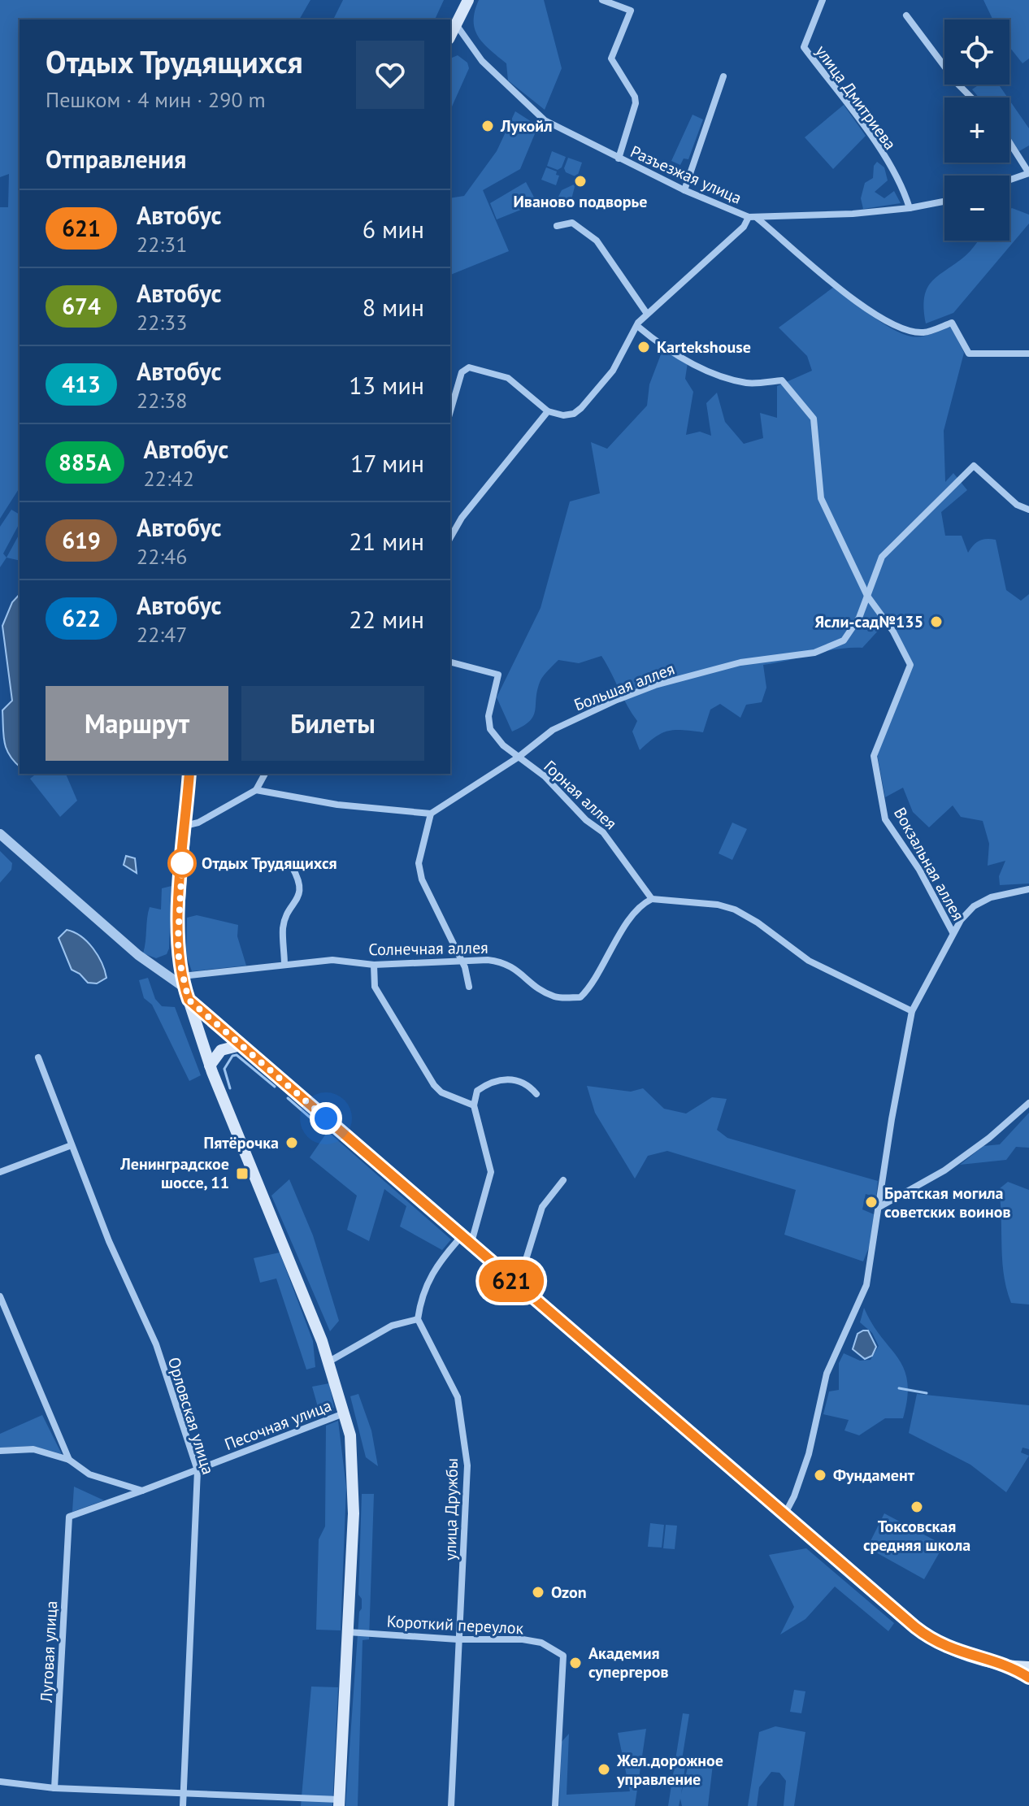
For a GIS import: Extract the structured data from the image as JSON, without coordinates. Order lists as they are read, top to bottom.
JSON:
{
  "streets": {
    "street": [
      "улица Дмитриева",
      "Разъезжая улица",
      "Большая аллея",
      "Горная аллея",
      "Вокзальная аллея",
      "Солнечная аллея",
      "Орловская улица",
      "Песочная улица",
      "улица Дружбы",
      "Короткий переулок",
      "Луговая улица"
    ]
  },
  "crossings": [
    ["улица Дмитриева", "Разъезжая улица"],
    ["Большая аллея", "Горная аллея"],
    ["Большая аллея", "Вокзальная аллея"],
    ["Горная аллея", "Солнечная аллея"],
    ["Орловская улица", "Песочная улица"],
    ["Песочная улица", "Луговая улица"],
    ["улица Дружбы", "Короткий переулок"]
  ],
  "places": {
    "other": [
      "Лукойл",
      "Иваново подворье",
      "Kartekshouse",
      "Ясли-сад№135",
      "Отдых Трудящихся",
      "Пятёрочка",
      "Братская могила советских воинов",
      "Фундамент",
      "Токсовская средняя школа",
      "Ozon",
      "Академия супергеров",
      "Жел.дорожное управление"
    ],
    "transit": ["Ленинградское шоссе, 11"]
  },
  "lines": ["bus line 621"],
  "page": {
    "on_map": "621",
    "map_buttons": ["+", "−"],
    "heading": [
      ["Отдых Трудящихся", "Пешком · 4 мин · 290 m"],
      "Отправления"
    ],
    "list": [
      {
        "mark": "621",
        "name": "Автобус",
        "note": "22:31",
        "value": "6 мин"
      },
      {
        "mark": "674",
        "name": "Автобус",
        "note": "22:33",
        "value": "8 мин"
      },
      {
        "mark": "413",
        "name": "Автобус",
        "note": "22:38",
        "value": "13 мин"
      },
      {
        "mark": "885А",
        "name": "Автобус",
        "note": "22:42",
        "value": "17 мин"
      },
      {
        "mark": "619",
        "name": "Автобус",
        "note": "22:46",
        "value": "21 мин"
      },
      {
        "mark": "622",
        "name": "Автобус",
        "note": "22:47",
        "value": "22 мин"
      }
    ],
    "buttons": ["Маршрут", "Билеты"]
  }
}
